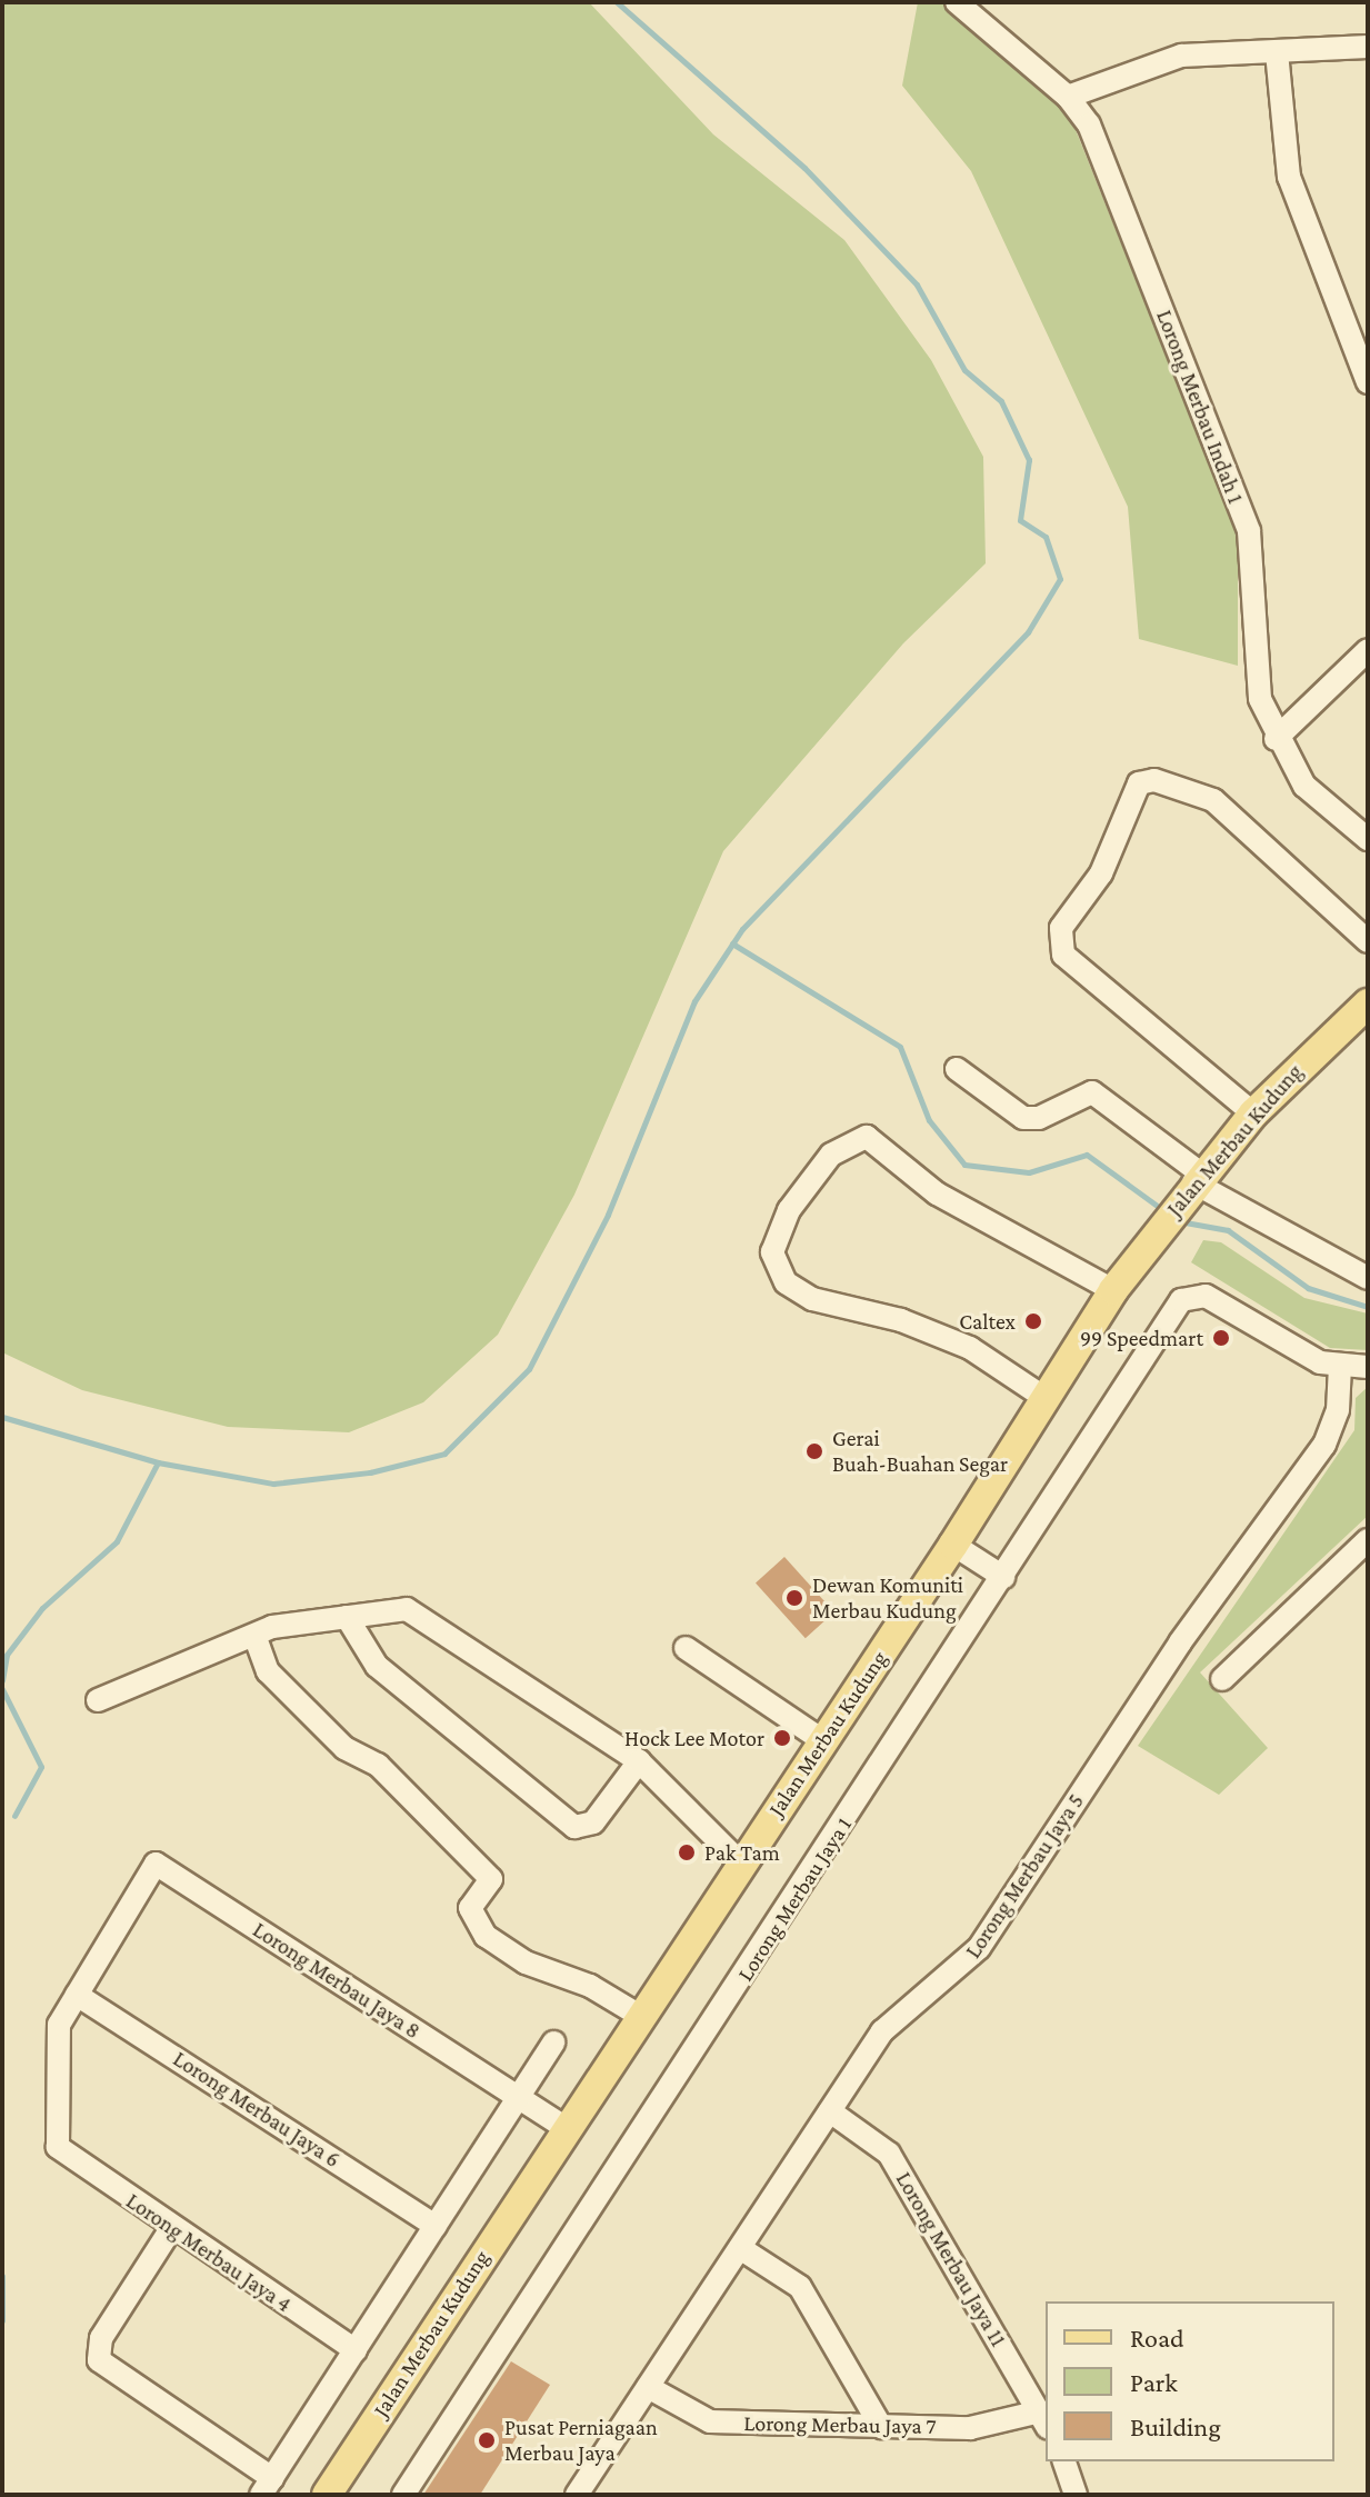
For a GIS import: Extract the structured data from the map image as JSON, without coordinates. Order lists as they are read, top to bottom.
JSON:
{
  "streets": {
    "main road": ["Jalan Merbau Kudung"],
    "street": [
      "Lorong Merbau Indah 1",
      "Lorong Merbau Jaya 5",
      "Lorong Merbau Jaya 1",
      "Lorong Merbau Jaya 8",
      "Lorong Merbau Jaya 6",
      "Lorong Merbau Jaya 4",
      "Lorong Merbau Jaya 11",
      "Lorong Merbau Jaya 7"
    ]
  },
  "crossings": [
    ["Jalan Merbau Kudung", "Lorong Merbau Jaya 8"],
    ["Lorong Merbau Jaya 5", "Lorong Merbau Jaya 1"],
    ["Lorong Merbau Jaya 5", "Lorong Merbau Jaya 11"],
    ["Lorong Merbau Jaya 5", "Lorong Merbau Jaya 7"],
    ["Lorong Merbau Jaya 8", "Lorong Merbau Jaya 6"],
    ["Lorong Merbau Jaya 8", "Lorong Merbau Jaya 4"],
    ["Lorong Merbau Jaya 6", "Lorong Merbau Jaya 4"],
    ["Lorong Merbau Jaya 11", "Lorong Merbau Jaya 7"]
  ],
  "places": [
    "Caltex",
    "99 Speedmart",
    "Gerai Buah-Buahan Segar",
    "Dewan Komuniti Merbau Kudung",
    "Hock Lee Motor",
    "Pak Tam",
    "Pusat Perniagaan Merbau Jaya"
  ],
  "legend": ["Road", "Park", "Building"]
}
